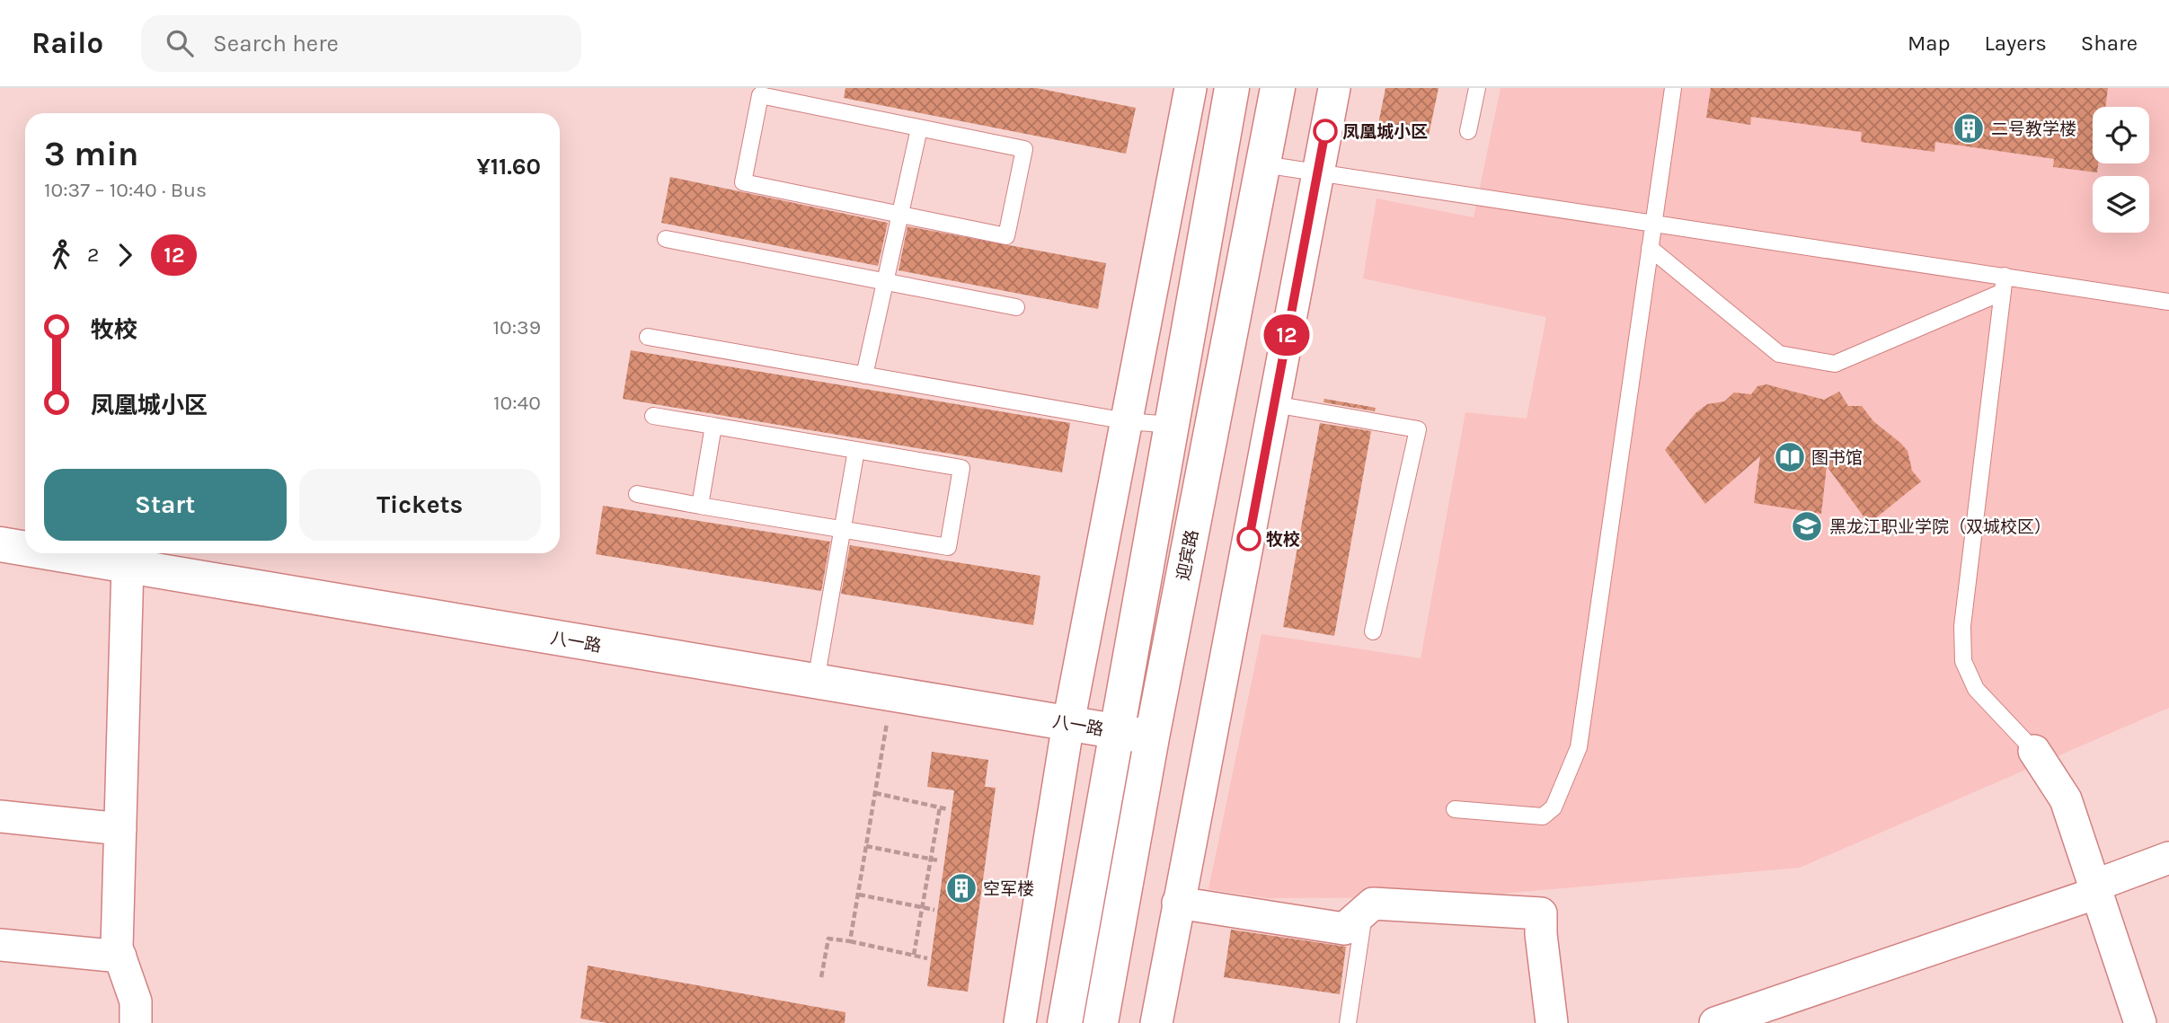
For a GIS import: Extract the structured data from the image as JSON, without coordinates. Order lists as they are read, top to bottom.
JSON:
{
  "streets": {
    "main road": ["迎宾路", "八一路"]
  },
  "crossings": [
    ["迎宾路", "八一路"]
  ],
  "places": {
    "building": ["二号教学楼", "空军楼"],
    "other": ["凤凰城小区", "牧校"],
    "library": ["图书馆"],
    "school or university": ["黑龙江职业学院（双城校区）"]
  },
  "lines": ["bus line 12"],
  "page": {
    "header": "Railo",
    "search": "Search here",
    "nav": ["Map", "Layers", "Share"],
    "on_map": "12",
    "heading": ["3 min", "10:37 – 10:40 · Bus", "¥11.60"],
    "legs": ["2", "12"],
    "list": [
      {
        "name": "牧校",
        "value": "10:39"
      },
      {
        "name": "凤凰城小区",
        "value": "10:40"
      }
    ],
    "buttons": ["Start", "Tickets"]
  }
}
